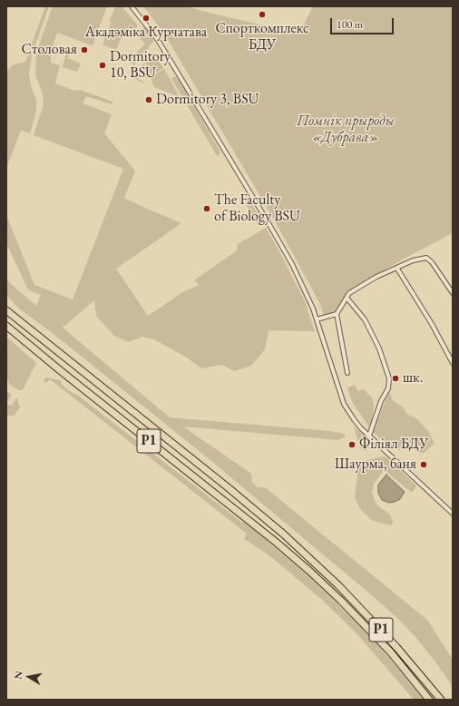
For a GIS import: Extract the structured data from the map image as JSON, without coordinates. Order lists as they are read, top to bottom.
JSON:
{
  "streets": {
    "highway": ["Р1"]
  },
  "parks": ["Помнік прыроды «Дубрава»"],
  "places": [
    "Спорткомплекс БДУ",
    "Акадэміка Курчатава",
    "Столовая",
    "Dormitory 10, BSU",
    "Dormitory 3, BSU",
    "The Faculty of Biology BSU",
    "шк.",
    "Філіял БДУ",
    "Шаурма, баня"
  ],
  "scale_bar": "100 m",
  "north": "left"
}
